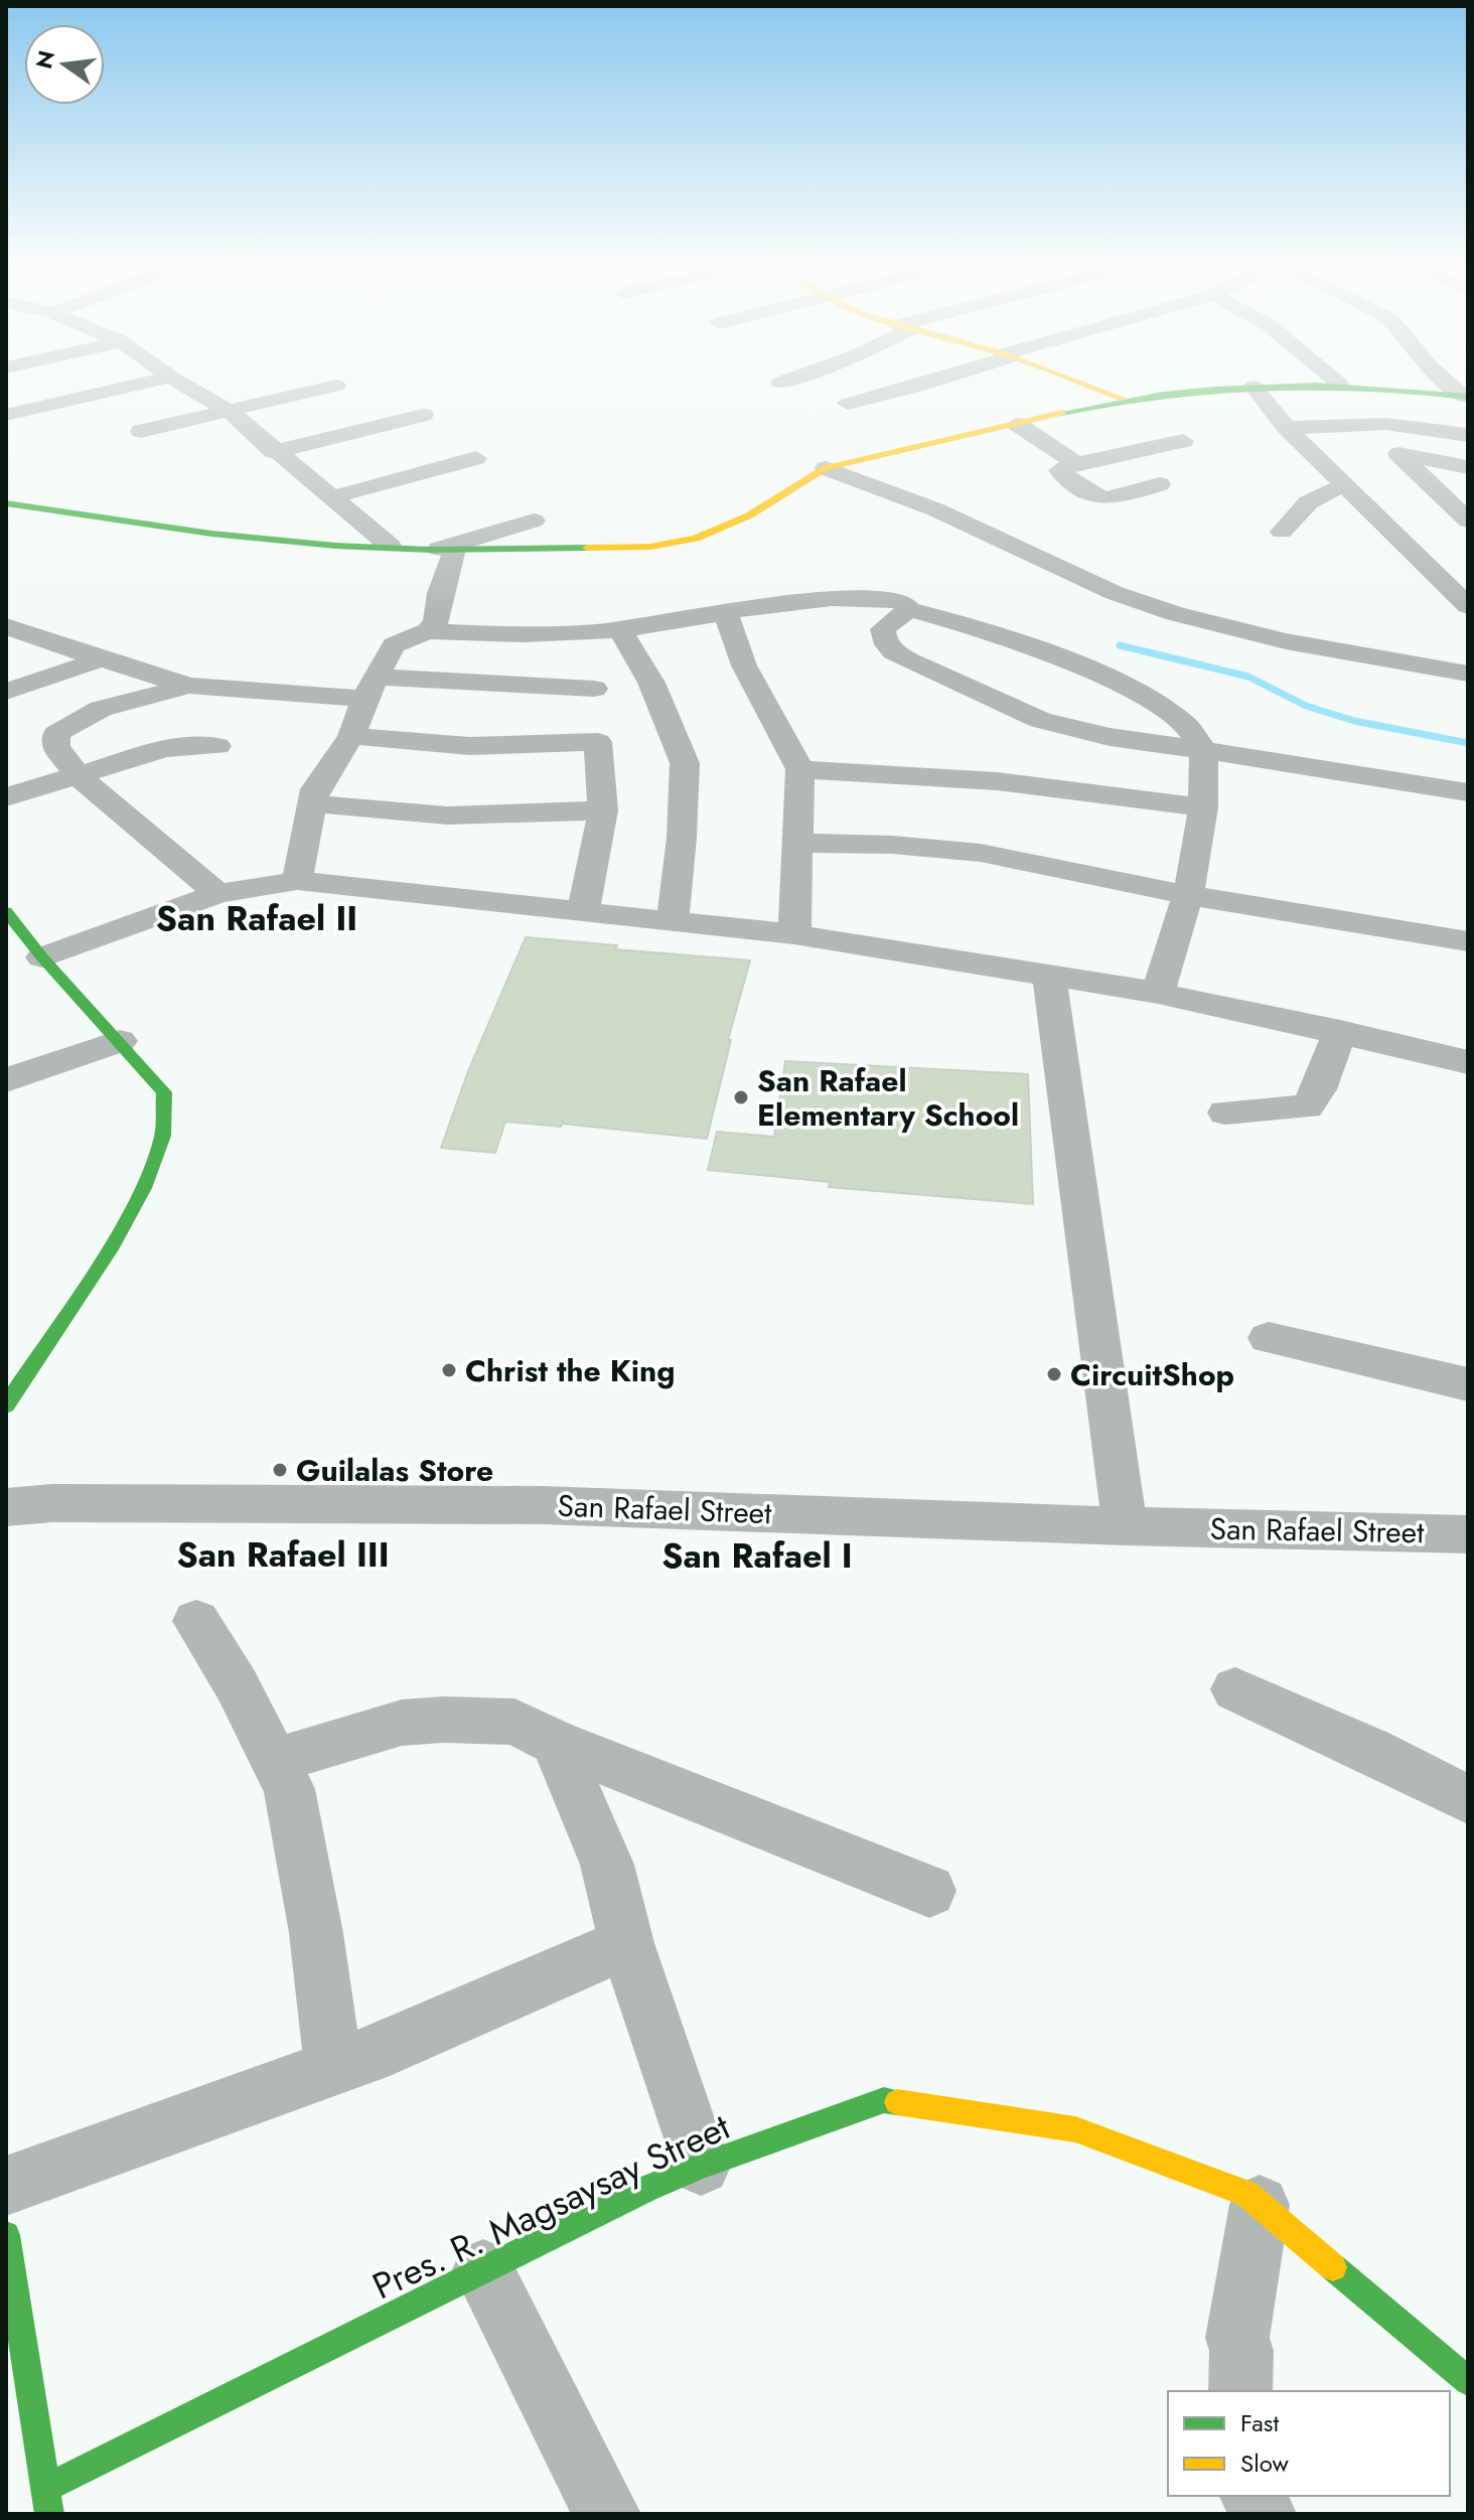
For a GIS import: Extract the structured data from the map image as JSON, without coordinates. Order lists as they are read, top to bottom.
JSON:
{
  "streets": {
    "street": ["San Rafael Street", "Pres. R. Magsaysay Street"]
  },
  "districts": ["San Rafael II", "San Rafael III", "San Rafael I"],
  "places": [
    "San Rafael Elementary School",
    "Christ the King",
    "CircuitShop",
    "Guilalas Store"
  ],
  "legend": ["Fast", "Slow"],
  "north": "left"
}
